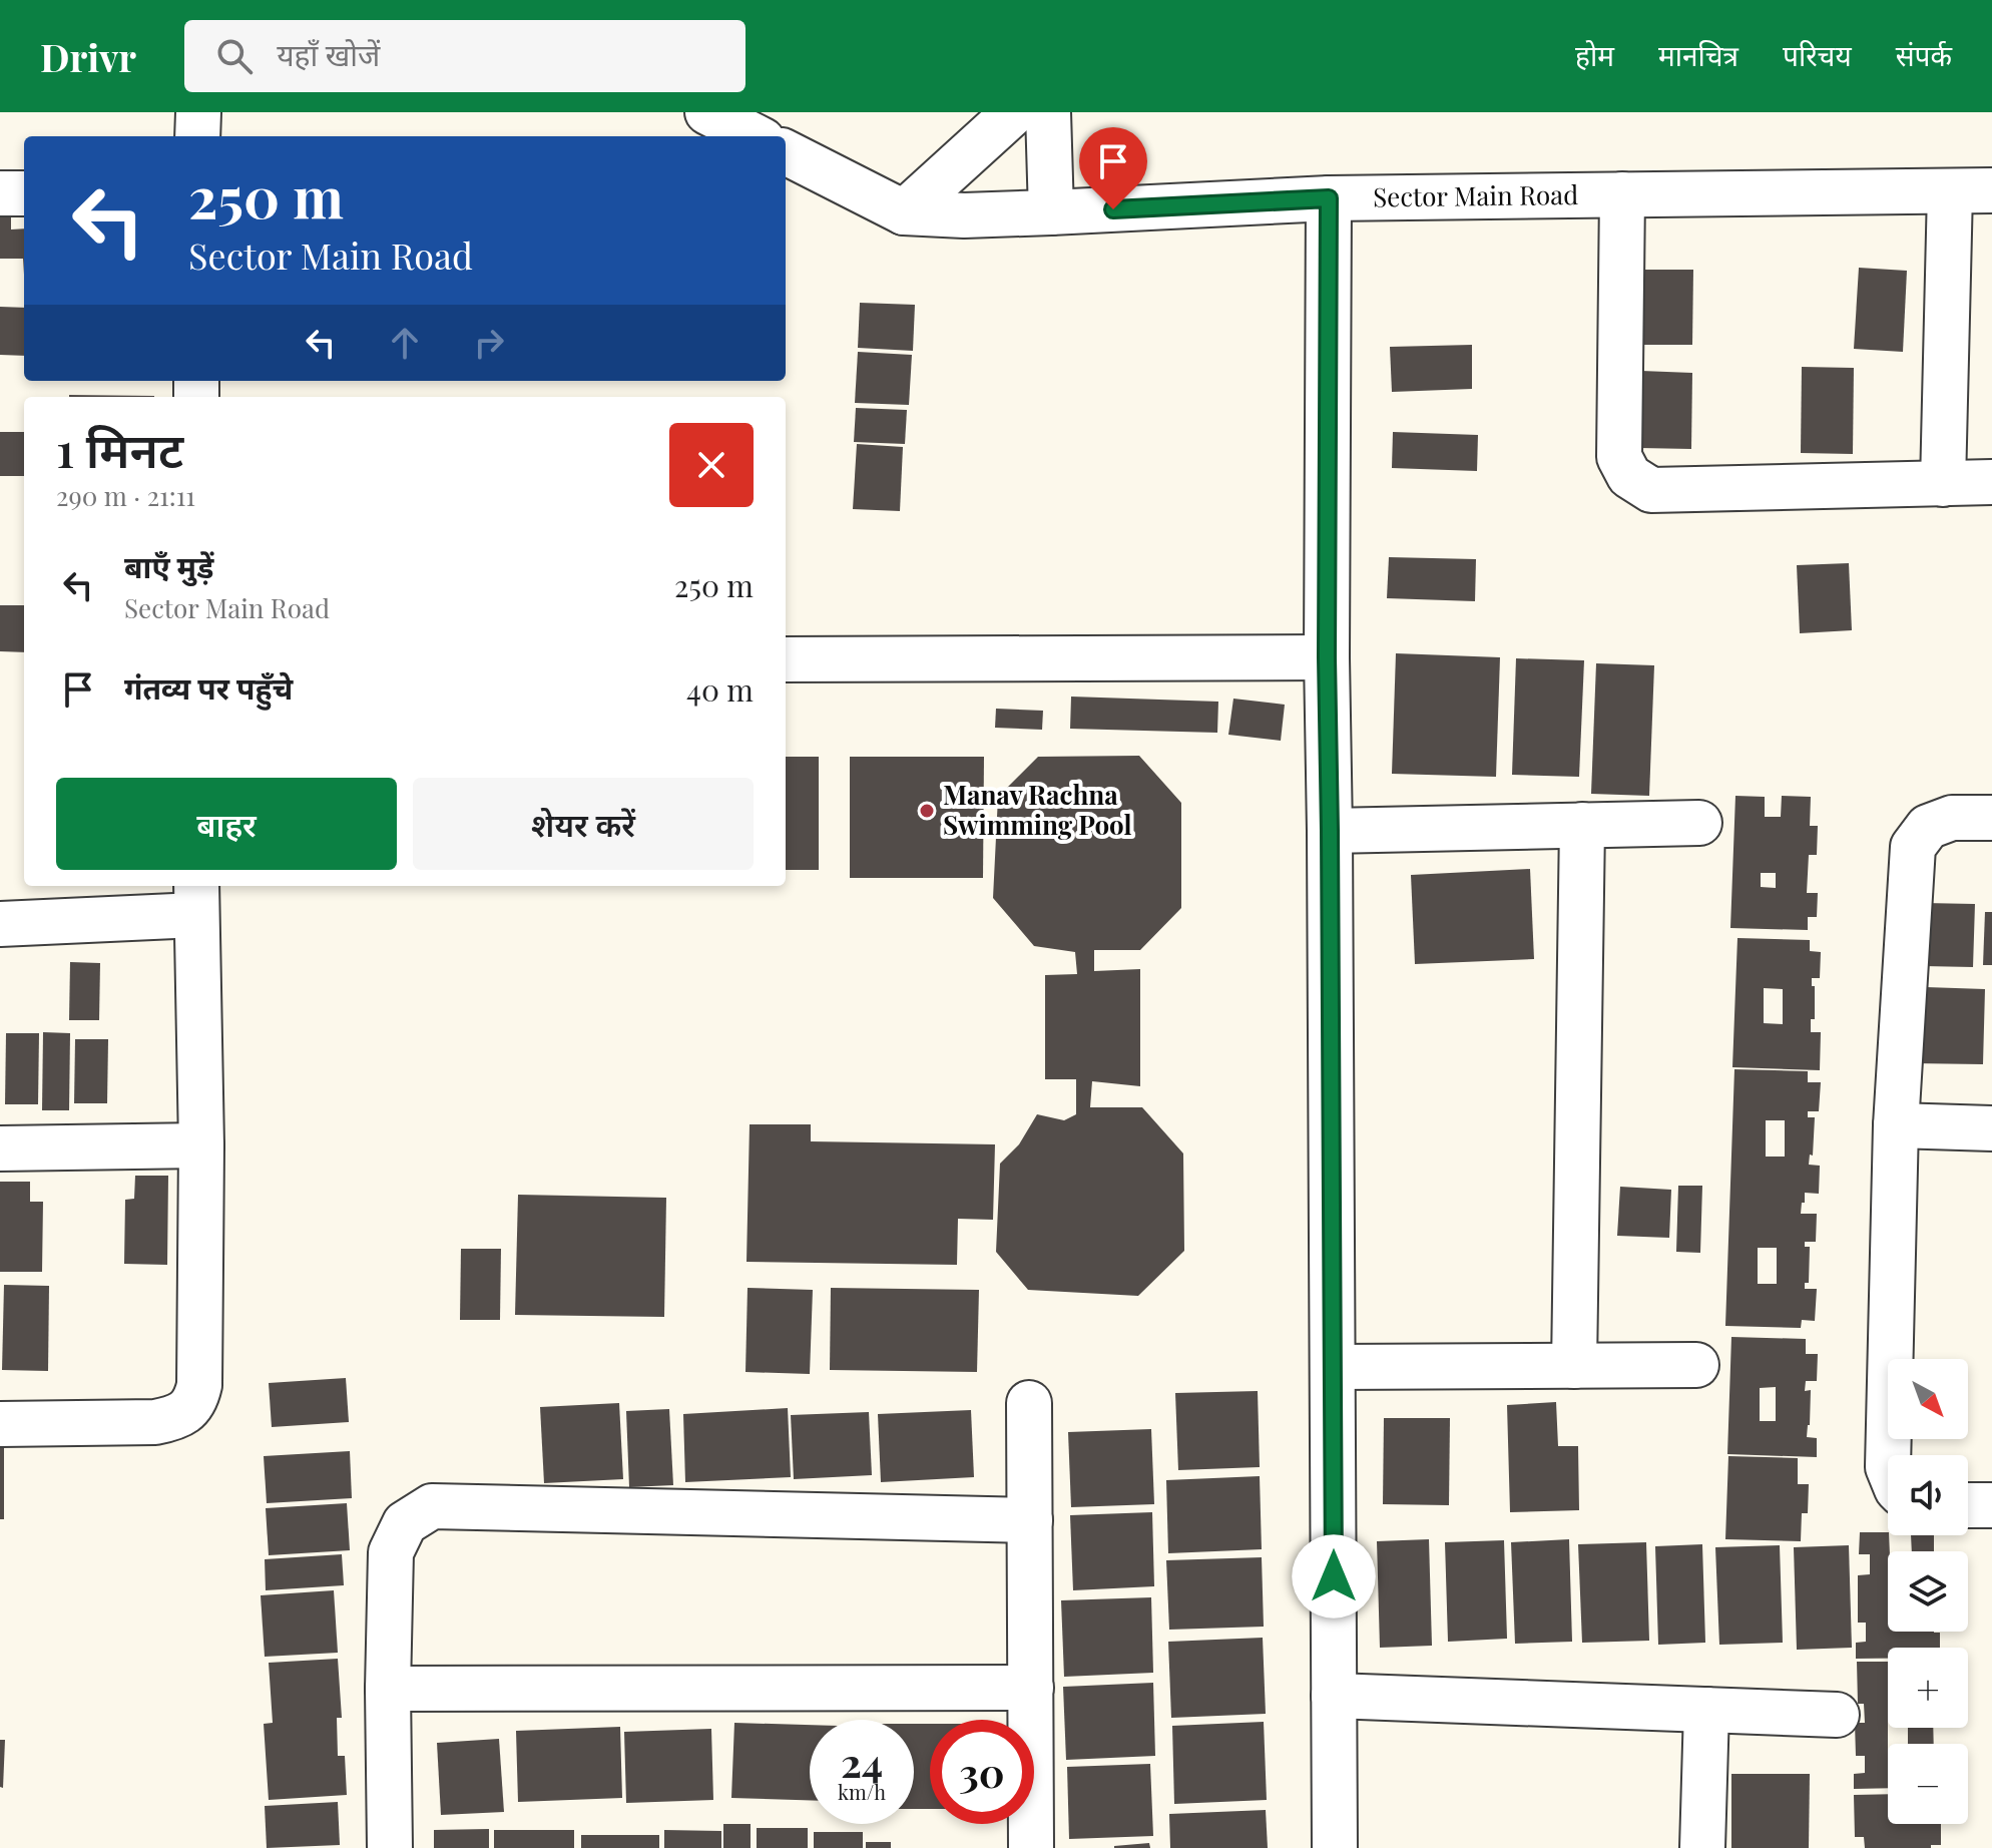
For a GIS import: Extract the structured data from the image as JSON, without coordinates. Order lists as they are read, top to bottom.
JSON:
{
  "streets": {
    "street": ["Sector Main Road"]
  },
  "places": ["Manav Rachna Swimming Pool"],
  "north": "bottom right",
  "page": {
    "header": "Drivr",
    "search": "यहाँ खोजें",
    "nav": [
      "होम",
      "मानचित्र",
      "परिचय",
      "संपर्क"
    ],
    "turn": ["250 m", "Sector Main Road"],
    "heading": ["1 मिनट", "290 m · 21:11"],
    "list": [
      {
        "name": "बाएँ मुड़ें",
        "note": "Sector Main Road",
        "value": "250 m"
      },
      {
        "name": "गंतव्य पर पहुँचे",
        "value": "40 m"
      }
    ],
    "buttons": ["बाहर", "शेयर करें"],
    "map_buttons": ["+", "−"],
    "speed": "24 km/h",
    "limit": "30"
  }
}
